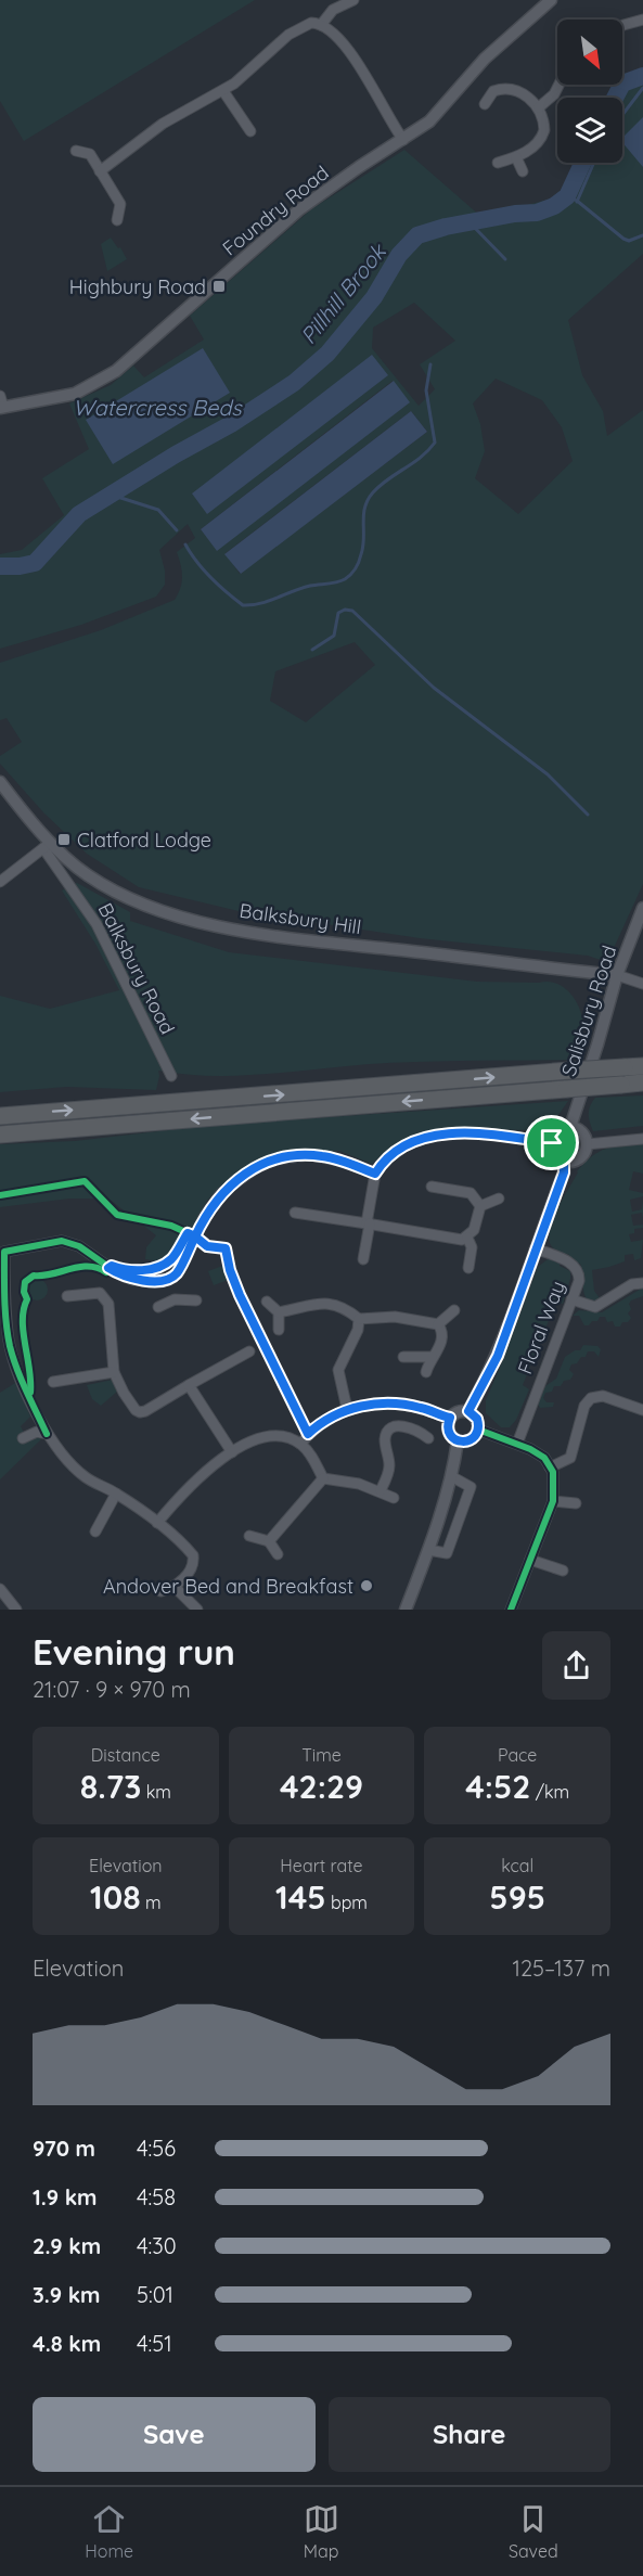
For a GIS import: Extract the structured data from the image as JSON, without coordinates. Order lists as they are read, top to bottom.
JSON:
{
  "streets": {
    "street": [
      "Foundry Road",
      "Balksbury Hill",
      "Balksbury Road",
      "Salisbury Road",
      "Floral Way"
    ]
  },
  "crossings": [
    ["Balksbury Hill", "Balksbury Road"],
    ["Balksbury Hill", "Salisbury Road"]
  ],
  "water": ["Pillhill Brook", "Watercress Beds"],
  "places": {
    "transit": ["Highbury Road", "Clatford Lodge"],
    "other": ["Andover Bed and Breakfast"]
  },
  "north": "bottom right",
  "page": {
    "heading": ["Evening run", "21:07 · 9 × 970 m"],
    "stats": [
      ["Distance", "8.73 km"],
      ["Time", "42:29"],
      ["Pace", "4:52 /km"],
      ["Elevation", "108 m"],
      ["Heart rate", "145 bpm"],
      ["kcal", "595"]
    ],
    "chart": ["Elevation", "125–137 m"],
    "list": [
      {
        "name": "970 m",
        "note": "4:56"
      },
      {
        "name": "1.9 km",
        "note": "4:58"
      },
      {
        "name": "2.9 km",
        "note": "4:30"
      },
      {
        "name": "3.9 km",
        "note": "5:01"
      },
      {
        "name": "4.8 km",
        "note": "4:51"
      }
    ],
    "buttons": ["Save", "Share"],
    "tabs": ["Home", "Map", "Saved"]
  }
}
